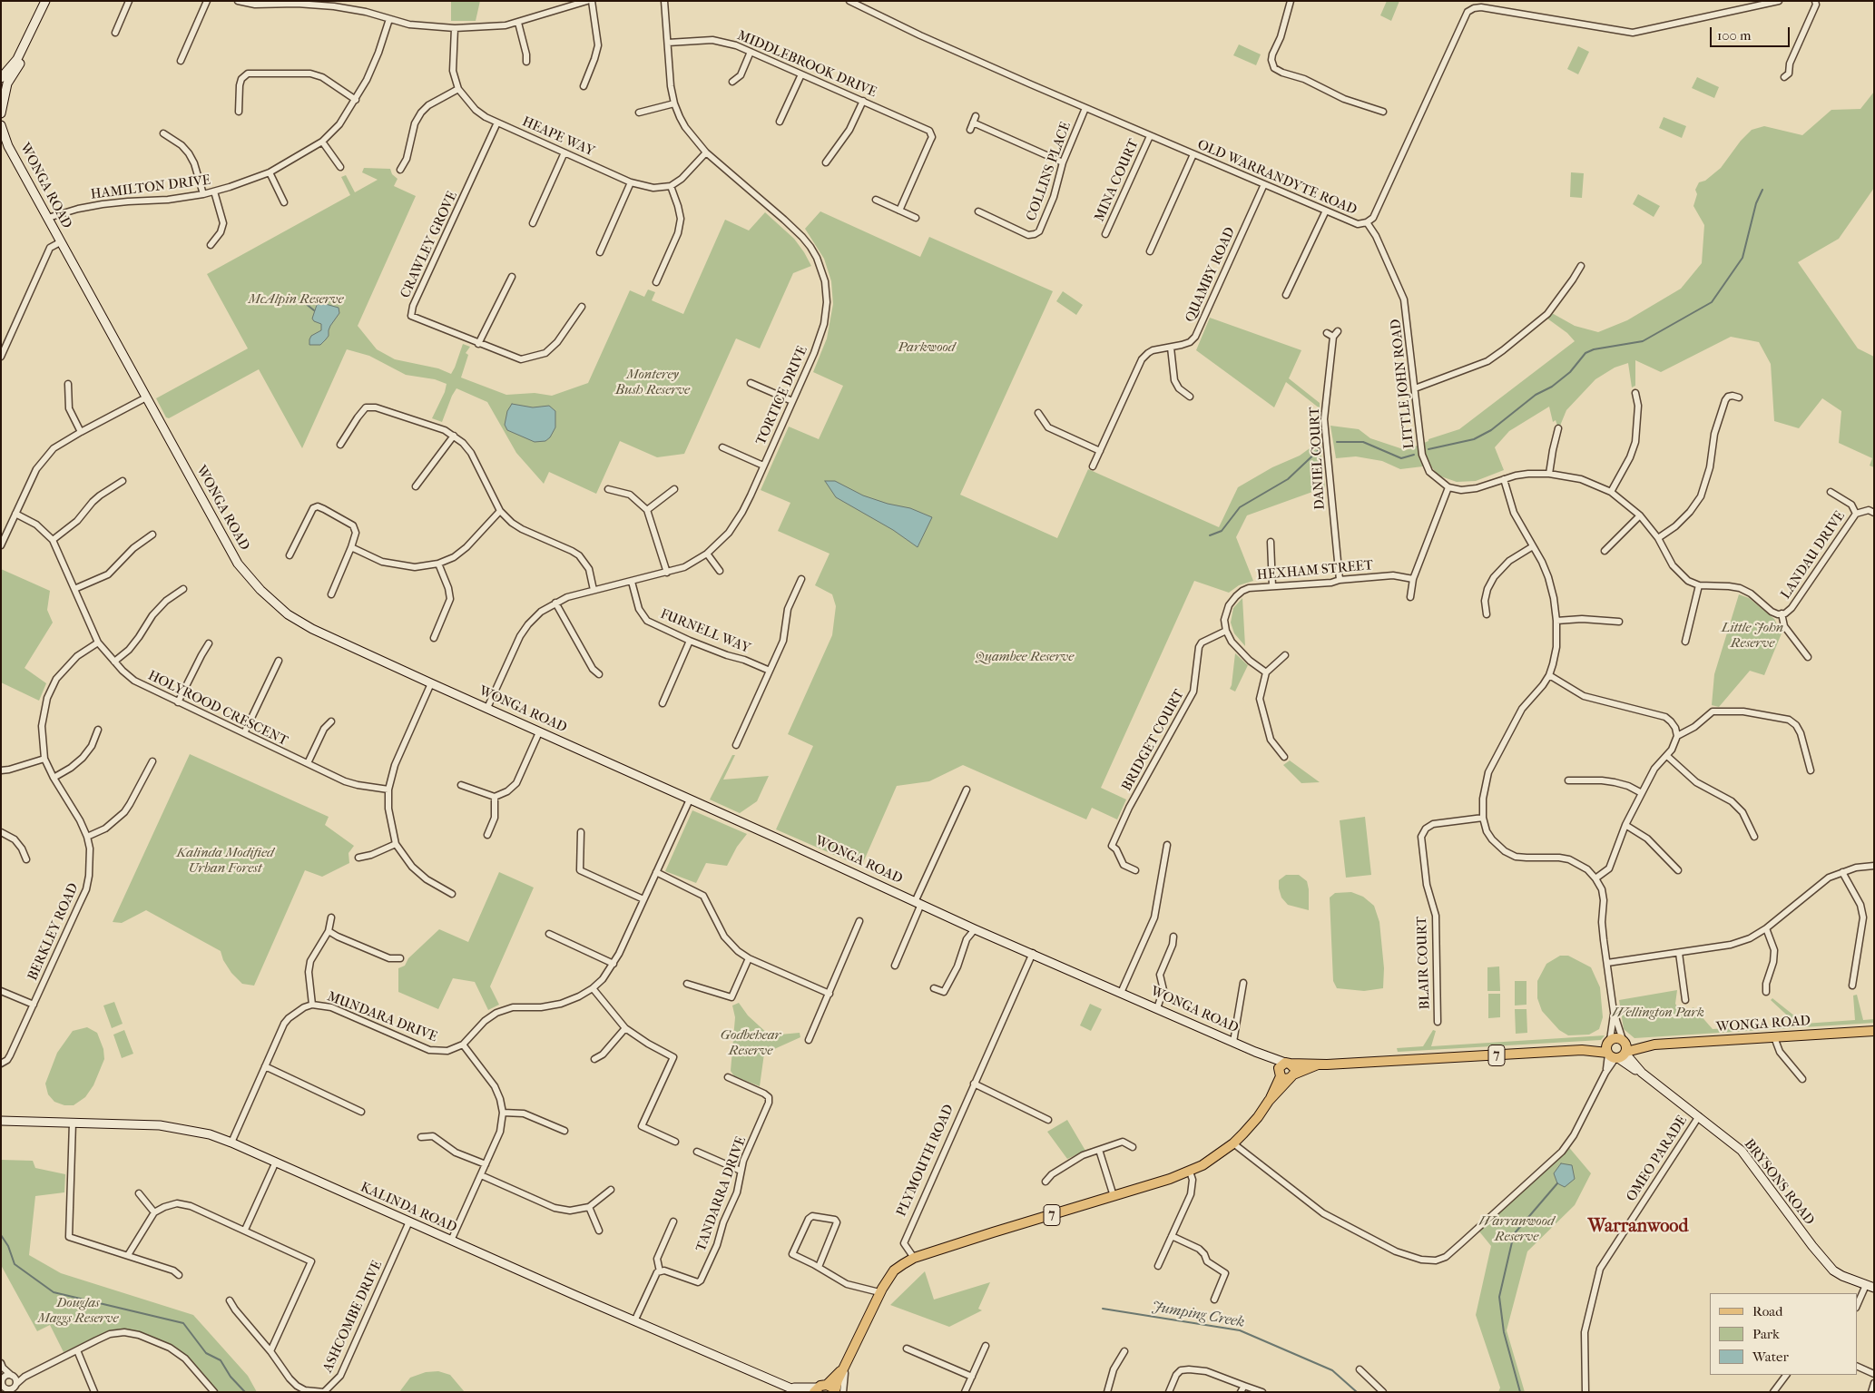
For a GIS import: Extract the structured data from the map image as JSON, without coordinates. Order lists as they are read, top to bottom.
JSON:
{
  "streets": {
    "main road": [
      "WONGA ROAD",
      "7",
      "BRYSONS ROAD",
      "KALINDA ROAD"
    ],
    "street": [
      "MIDDLEBROOK DRIVE",
      "HEAPE WAY",
      "COLLINS PLACE",
      "OLD WARRANDYTE ROAD",
      "MINA COURT",
      "HAMILTON DRIVE",
      "CRAWLEY GROVE",
      "QUAMBY ROAD",
      "LITTLE JOHN ROAD",
      "TORTICE DRIVE",
      "DANIEL COURT",
      "LANDAU DRIVE",
      "HEXHAM STREET",
      "FURNELL WAY",
      "HOLYROOD CRESCENT",
      "BRIDGET COURT",
      "BERKLEY ROAD",
      "BLAIR COURT",
      "MUNDARA DRIVE",
      "OMEO PARADE",
      "PLYMOUTH ROAD",
      "TANDARRA DRIVE",
      "ASHCOMBE DRIVE"
    ]
  },
  "crossings": [
    ["MIDDLEBROOK DRIVE", "TORTICE DRIVE"],
    ["HEAPE WAY", "CRAWLEY GROVE"],
    ["COLLINS PLACE", "OLD WARRANDYTE ROAD"],
    ["OLD WARRANDYTE ROAD", "MINA COURT"],
    ["OLD WARRANDYTE ROAD", "QUAMBY ROAD"],
    ["OLD WARRANDYTE ROAD", "LITTLE JOHN ROAD"],
    ["WONGA ROAD", "HAMILTON DRIVE"],
    ["WONGA ROAD", "TORTICE DRIVE"],
    ["WONGA ROAD", "7"],
    ["WONGA ROAD", "PLYMOUTH ROAD"],
    ["WONGA ROAD", "BRYSONS ROAD"],
    ["TORTICE DRIVE", "FURNELL WAY"],
    ["DANIEL COURT", "HEXHAM STREET"],
    ["HEXHAM STREET", "BRIDGET COURT"],
    ["HOLYROOD CRESCENT", "BERKLEY ROAD"],
    ["MUNDARA DRIVE", "KALINDA ROAD"],
    ["7", "PLYMOUTH ROAD"],
    ["7", "BRYSONS ROAD"],
    ["7", "KALINDA ROAD"],
    ["OMEO PARADE", "BRYSONS ROAD"],
    ["KALINDA ROAD", "ASHCOMBE DRIVE"]
  ],
  "districts": ["Warranwood"],
  "water": ["Jumping Creek"],
  "parks": [
    "McAlpin Reserve",
    "Parkwood",
    "Monterey Bush Reserve",
    "Little John Reserve",
    "Quambee Reserve",
    "Kalinda Modified Urban Forest",
    "Wellington Park",
    "Godbehear Reserve",
    "Warranwood Reserve",
    "Douglas Maggs Reserve"
  ],
  "legend": ["Road", "Park", "Water"],
  "scale_bar": "100 m"
}
